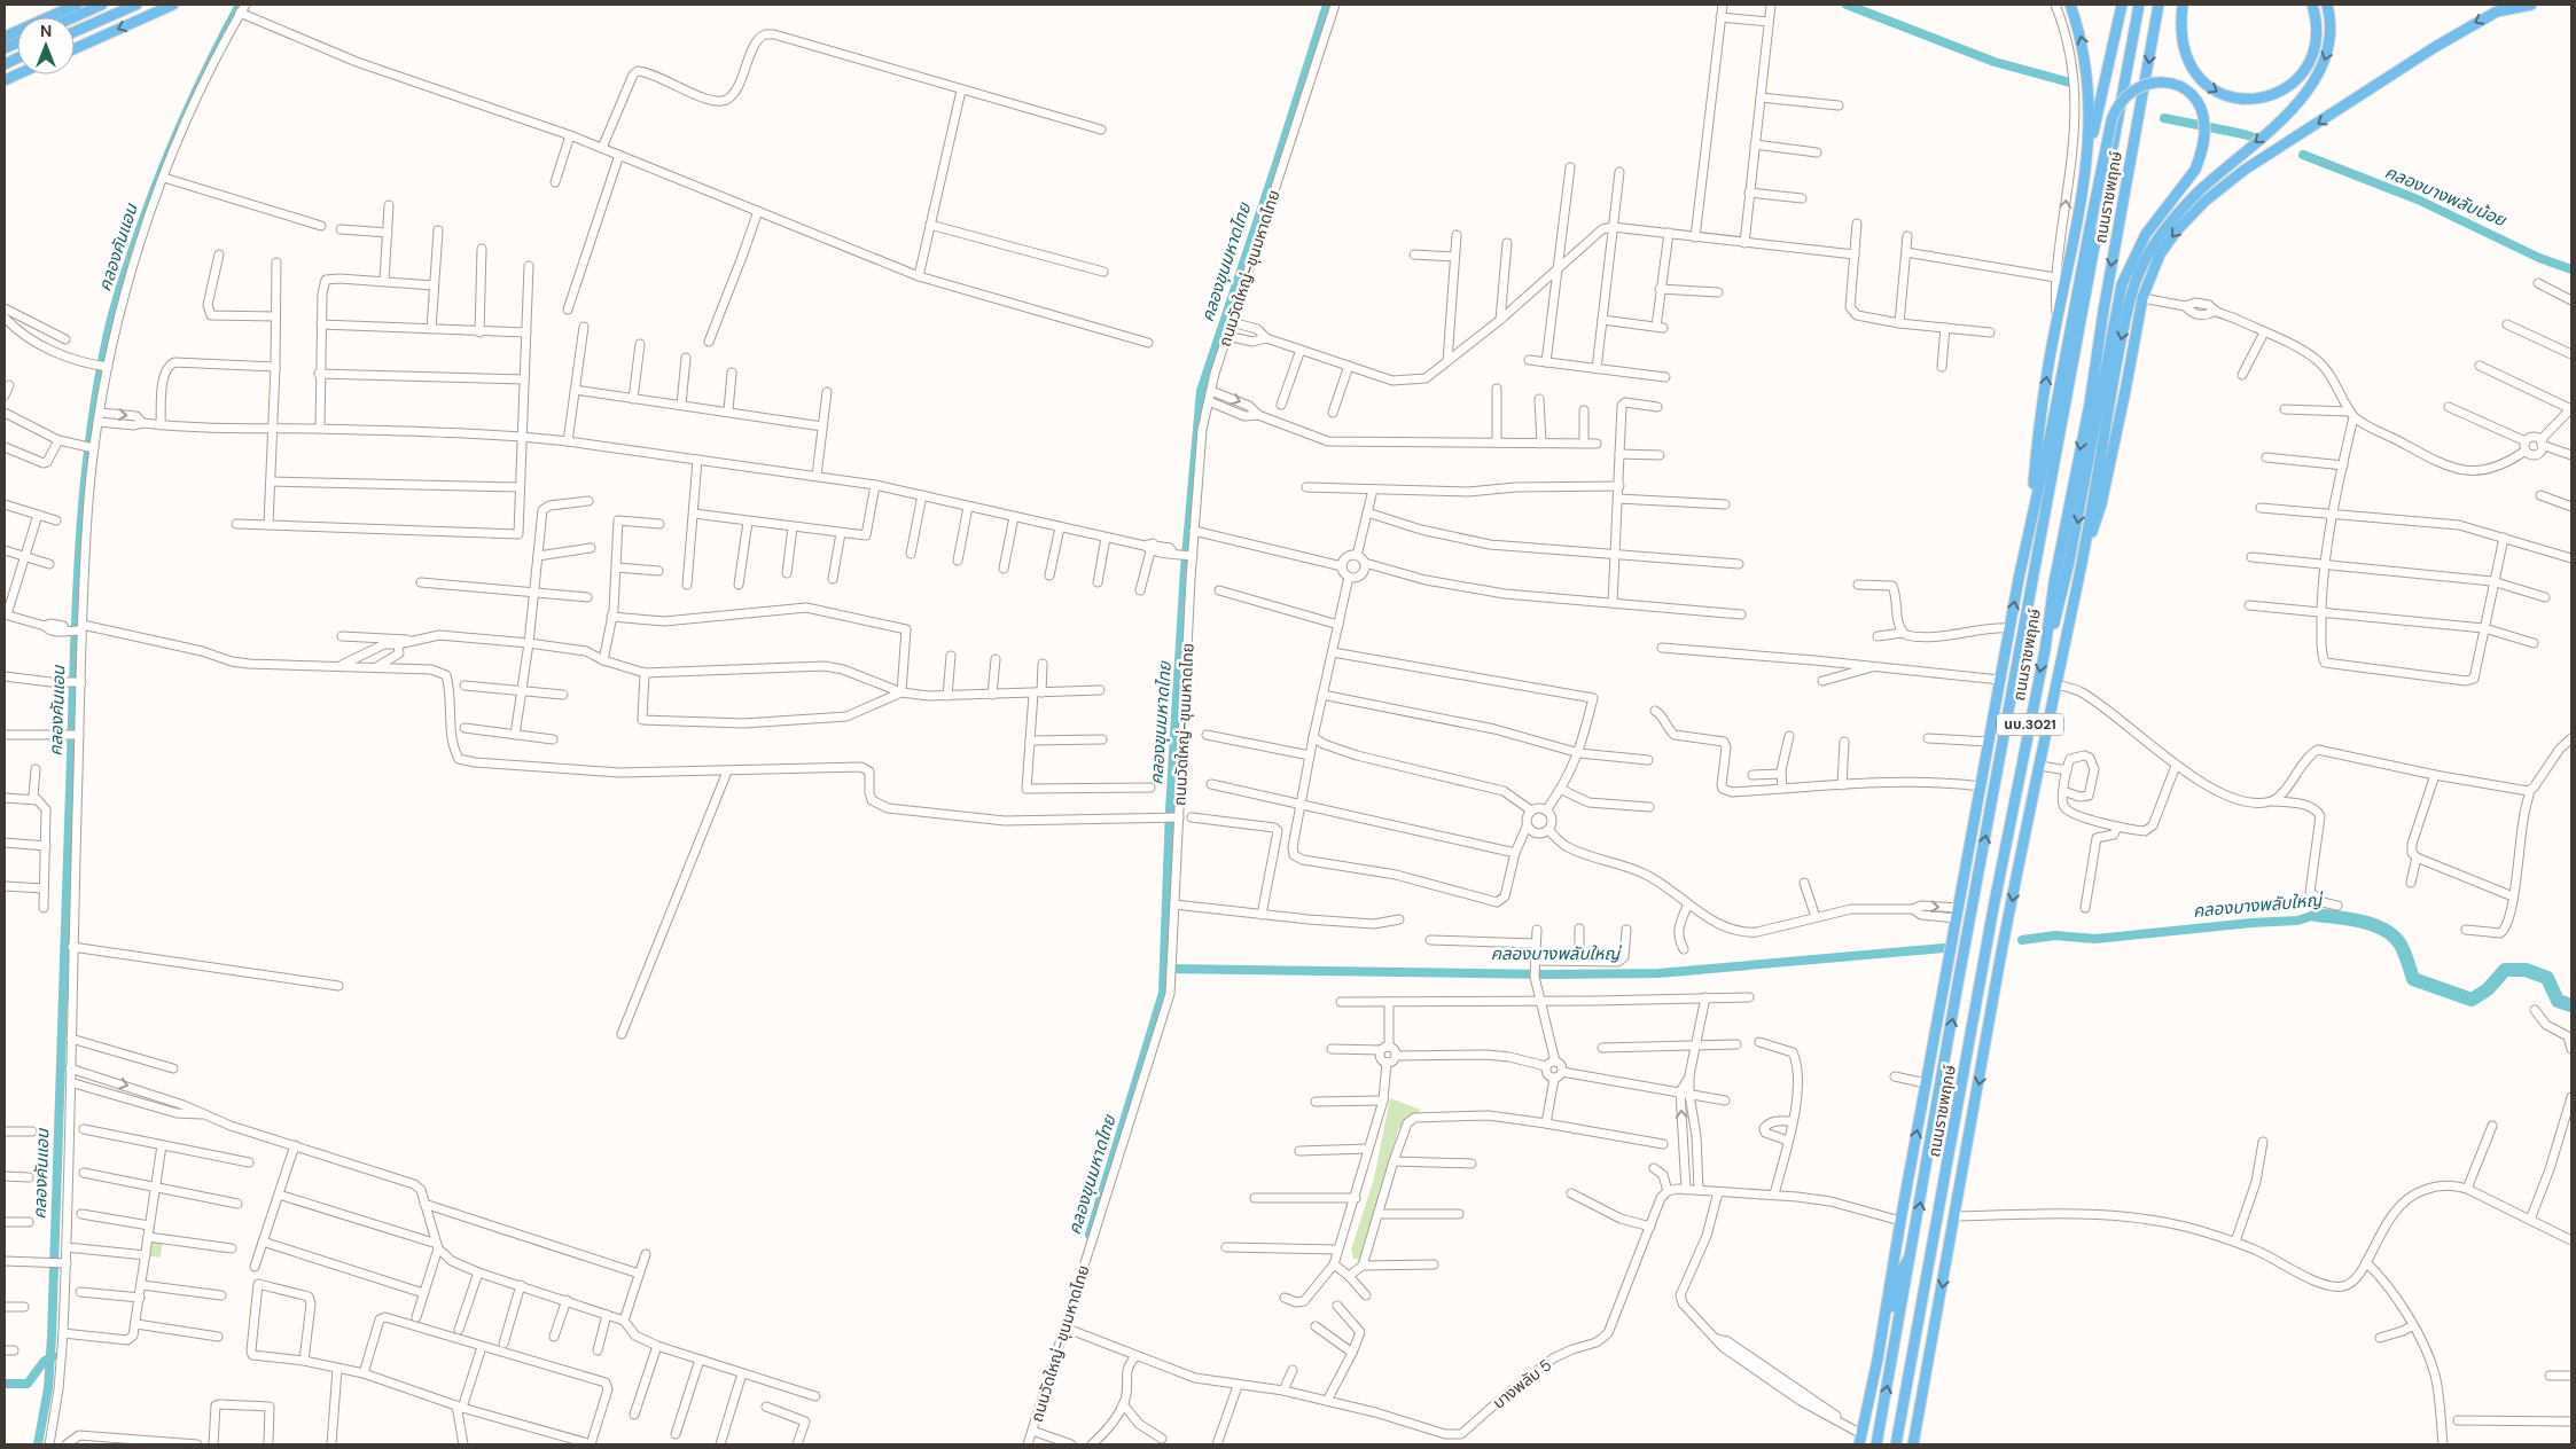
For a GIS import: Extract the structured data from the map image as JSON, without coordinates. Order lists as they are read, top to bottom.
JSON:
{
  "streets": {
    "main road": ["ถนนราชพฤกษ์", "นบ.3021"],
    "street": ["ถนนวัดใหญ่-ขุนมหาดไทย", "บางพลับ 5"]
  },
  "crossings": [
    ["ถนนวัดใหญ่-ขุนมหาดไทย", "บางพลับ 5"]
  ],
  "water": [
    "คลองบางพลับน้อย",
    "คลองคันแอน",
    "คลองขุนมหาดไทย",
    "คลองบางพลับใหญ่"
  ],
  "north": "top"
}
